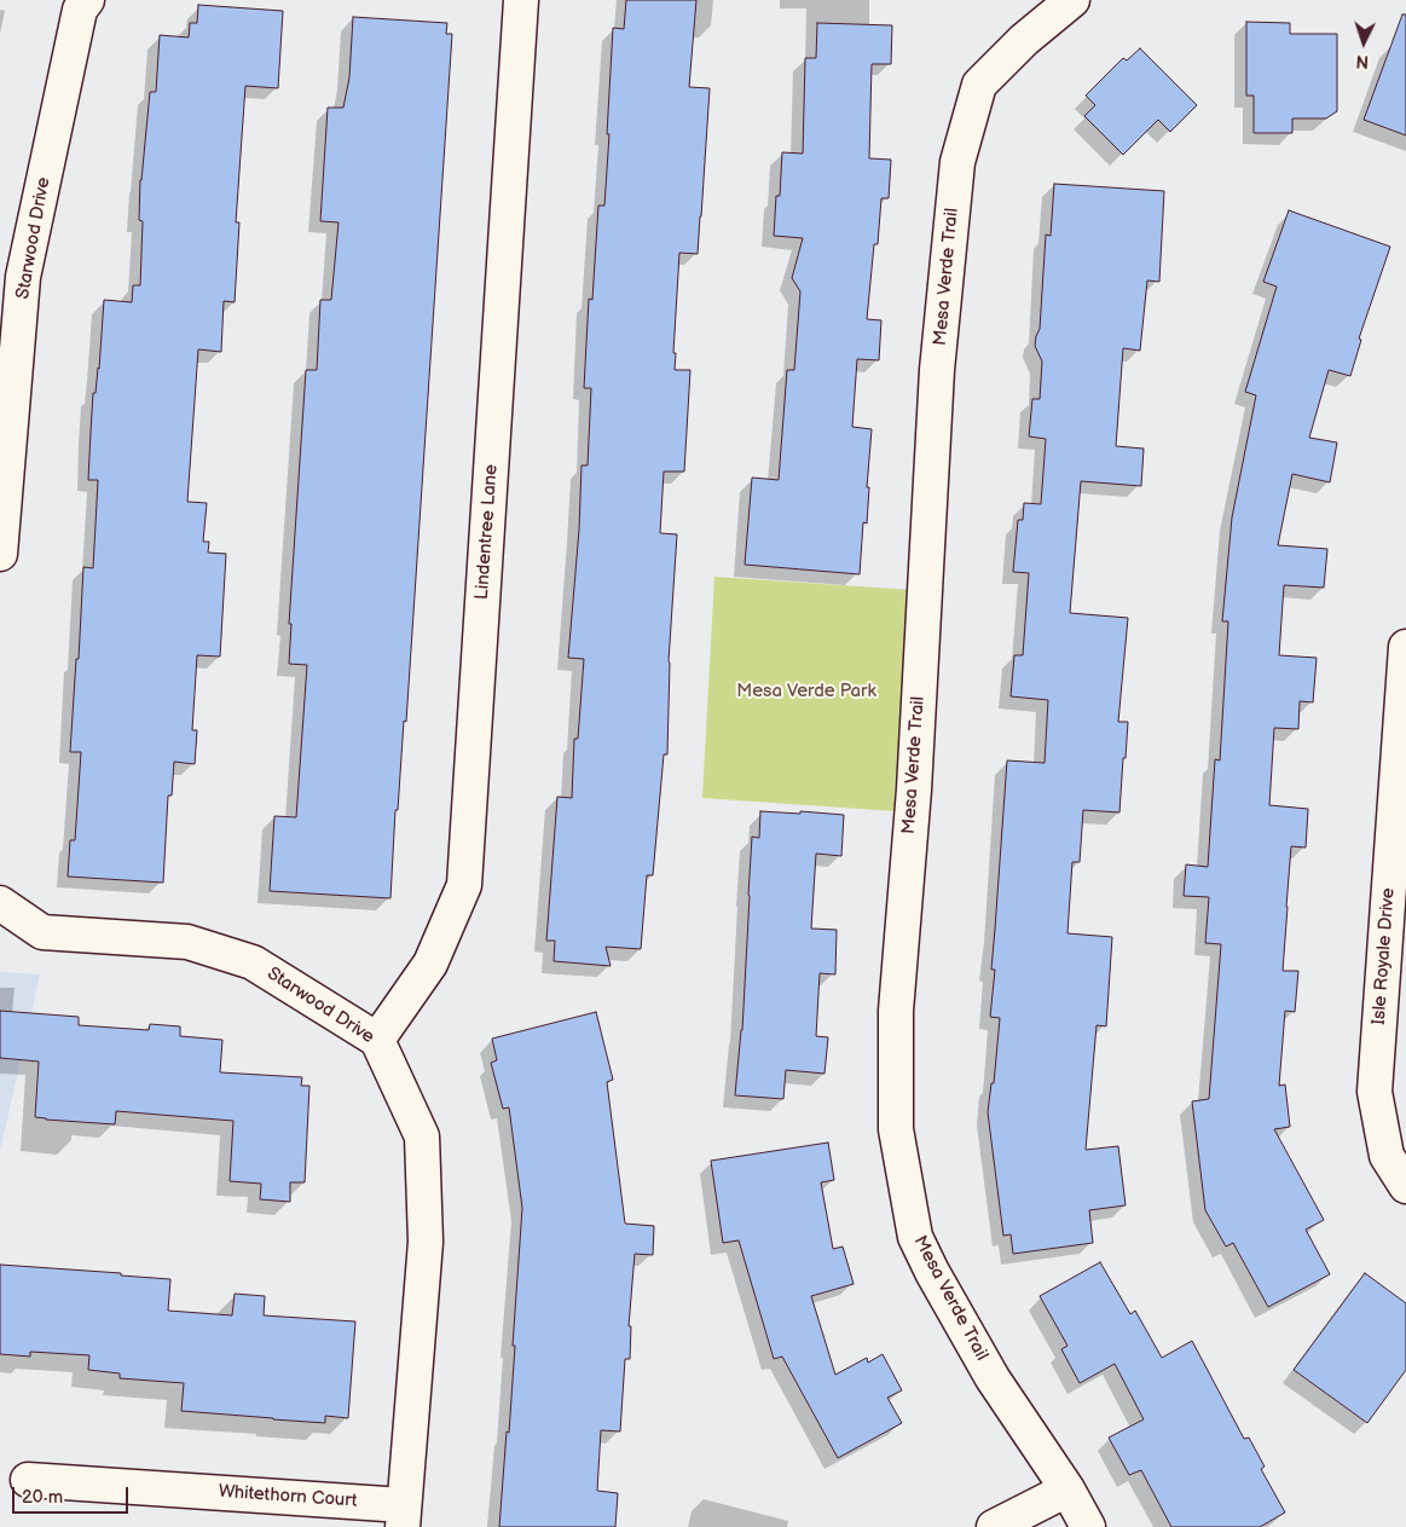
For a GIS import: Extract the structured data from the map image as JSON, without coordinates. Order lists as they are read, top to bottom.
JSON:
{
  "streets": {
    "street": [
      "Starwood Drive",
      "Mesa Verde Trail",
      "Lindentree Lane",
      "Isle Royale Drive",
      "Whitethorn Court"
    ]
  },
  "crossings": [
    ["Starwood Drive", "Lindentree Lane"],
    ["Starwood Drive", "Whitethorn Court"]
  ],
  "parks": ["Mesa Verde Park"],
  "scale_bar": "20 m",
  "north": "bottom"
}
